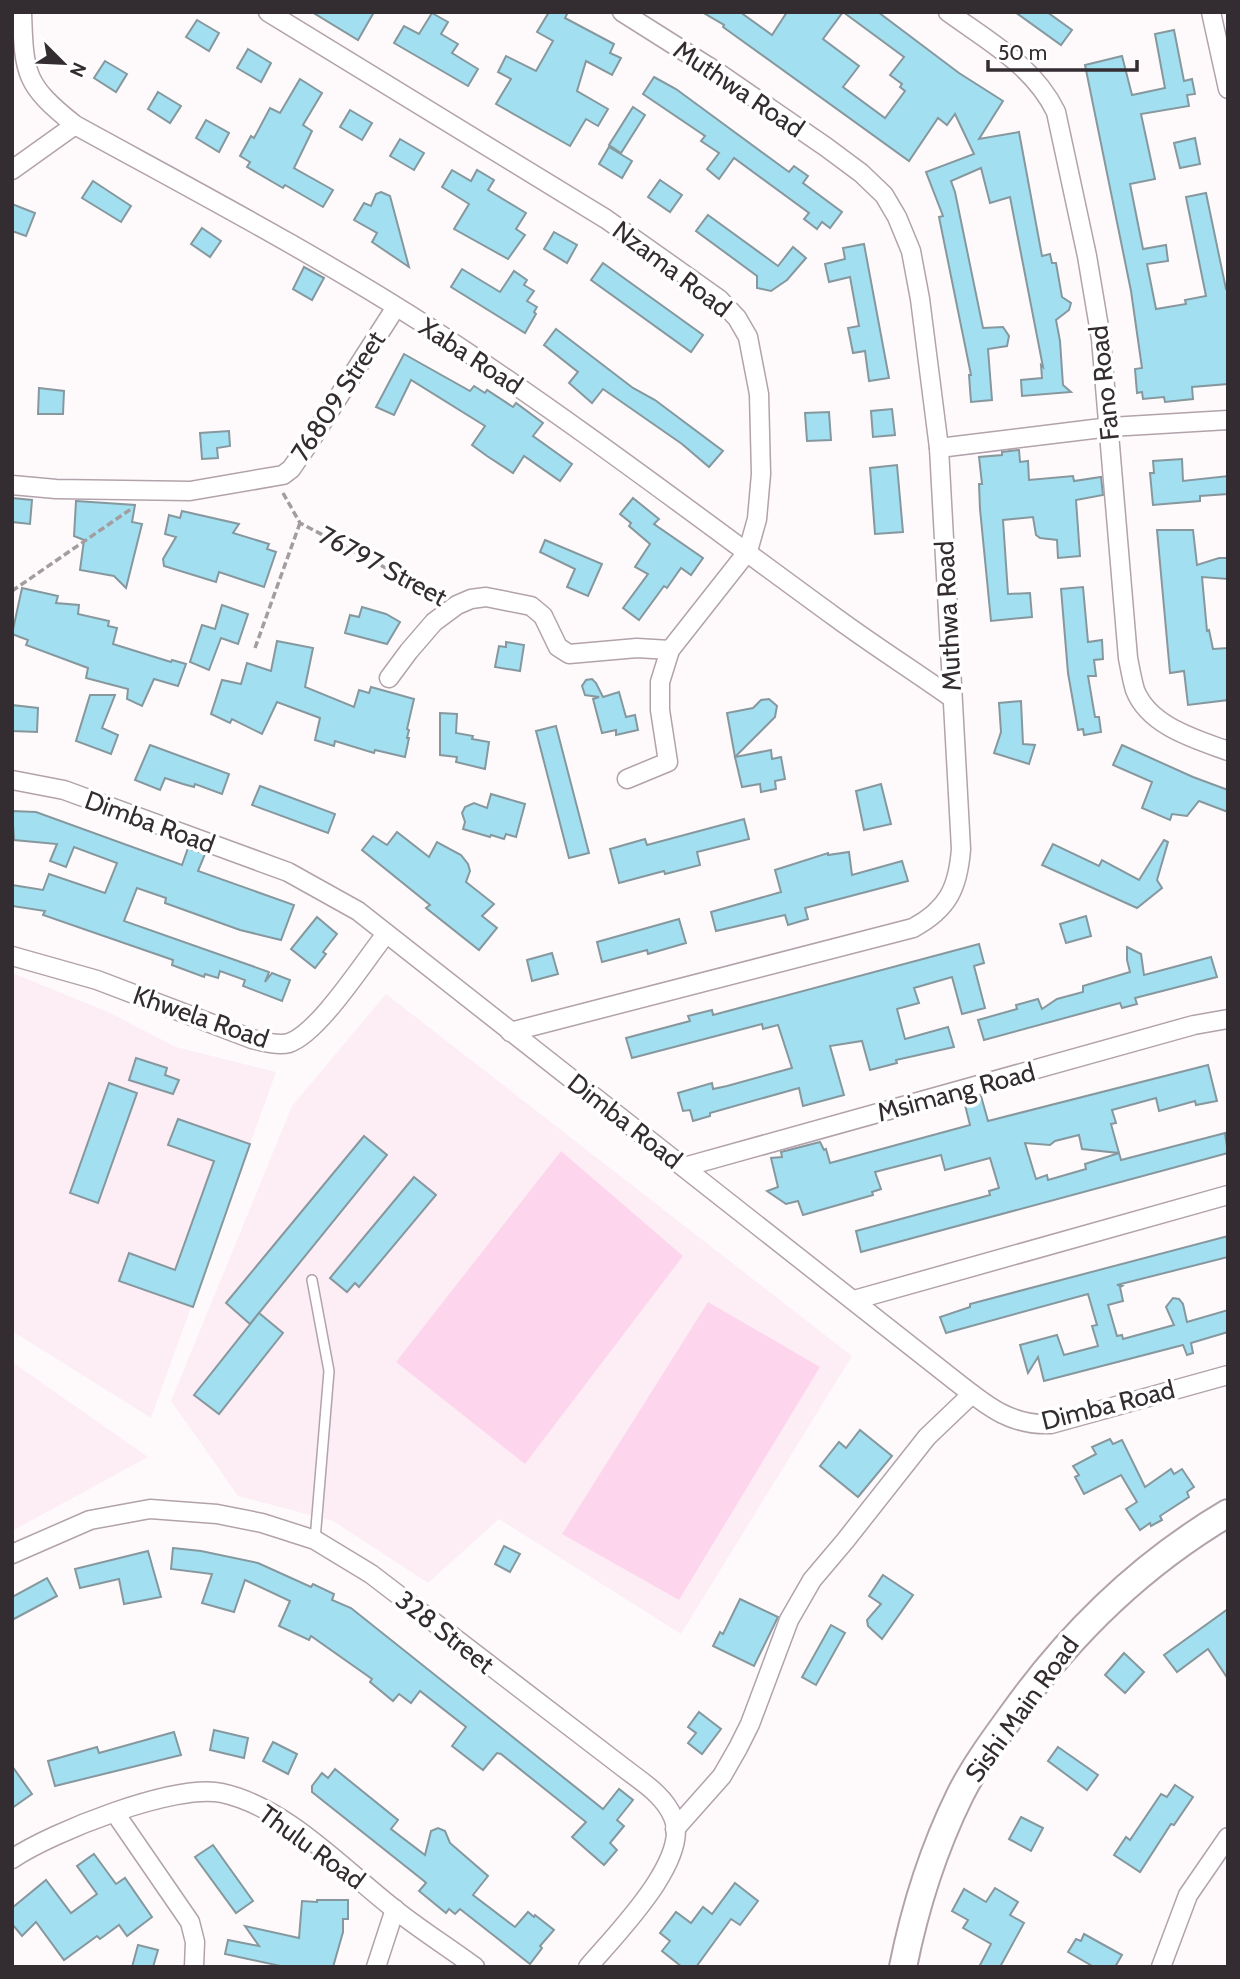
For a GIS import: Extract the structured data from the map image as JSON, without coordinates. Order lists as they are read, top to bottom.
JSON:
{
  "streets": {
    "street": [
      "Muthwa Road",
      "Nzama Road",
      "Xaba Road",
      "Fano Road",
      "76809 Street",
      "76797 Street",
      "Dimba Road",
      "Khwela Road",
      "Msimang Road",
      "328 Street",
      "Sishi Main Road",
      "Thulu Road"
    ]
  },
  "crossings": [
    ["Muthwa Road", "Xaba Road"],
    ["Muthwa Road", "Dimba Road"],
    ["Nzama Road", "Xaba Road"],
    ["Nzama Road", "76797 Street"],
    ["Xaba Road", "76809 Street"],
    ["76809 Street", "76797 Street"],
    ["Dimba Road", "Khwela Road"],
    ["Dimba Road", "Msimang Road"]
  ],
  "scale_bar": "50 m",
  "north": "bottom right"
}
